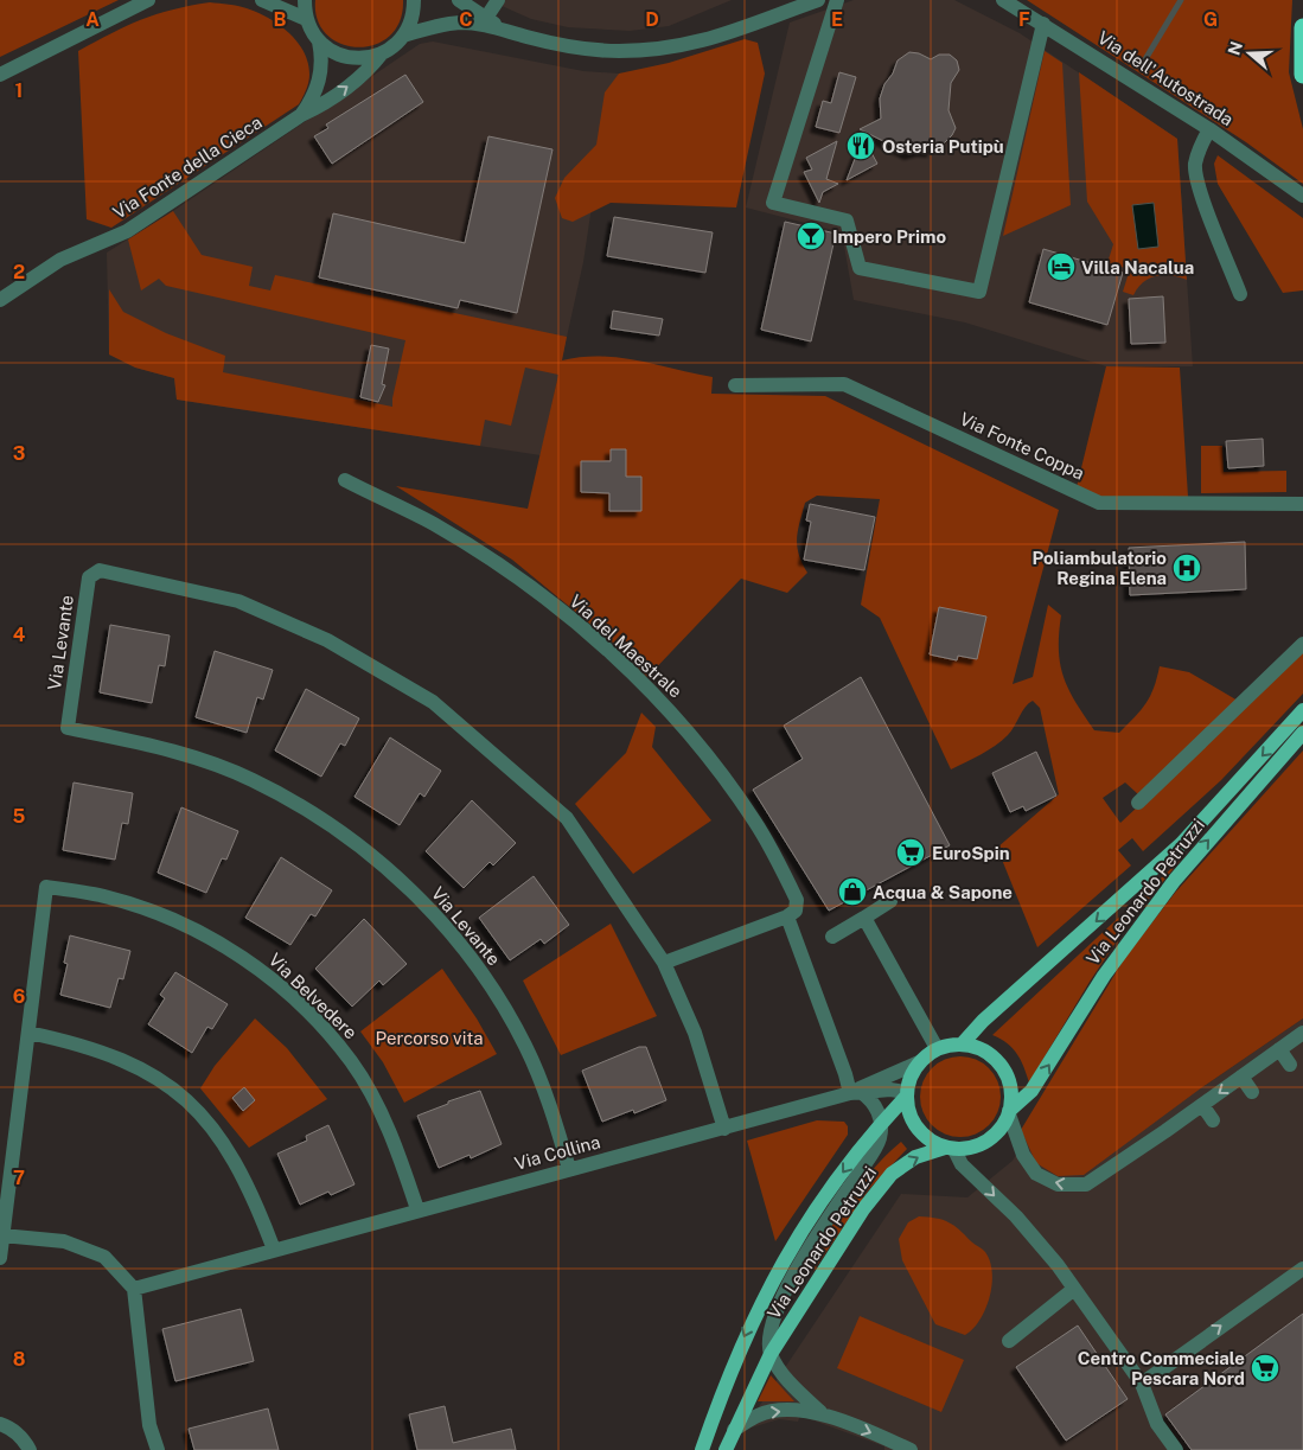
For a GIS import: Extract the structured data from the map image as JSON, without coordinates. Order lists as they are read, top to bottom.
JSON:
{
  "streets": {
    "main road": ["Via Leonardo Petruzzi"],
    "street": [
      "Via dell'Autostrada",
      "Via Fonte della Cieca",
      "Via Fonte Coppa",
      "Via Levante",
      "Via del Maestrale",
      "Via Belvedere",
      "Via Collina"
    ]
  },
  "crossings": [
    ["Via Levante", "Via Collina"],
    ["Via Leonardo Petruzzi", "Via Collina"],
    ["Via Belvedere", "Via Collina"]
  ],
  "parks": ["Percorso vita"],
  "places": {
    "restaurant": ["Osteria Putipù"],
    "bar": ["Impero Primo"],
    "hotel": ["Villa Nacalua"],
    "hospital": ["Poliambulatorio Regina Elena"],
    "supermarket": ["EuroSpin", "Centro Commeciale Pescara Nord"],
    "shop": ["Acqua & Sapone"]
  },
  "north": "left",
  "grid": {
    "columns": [
      "A",
      "B",
      "C",
      "D",
      "E",
      "F",
      "G"
    ],
    "rows": [
      "1",
      "2",
      "3",
      "4",
      "5",
      "6",
      "7",
      "8"
    ]
  }
}
